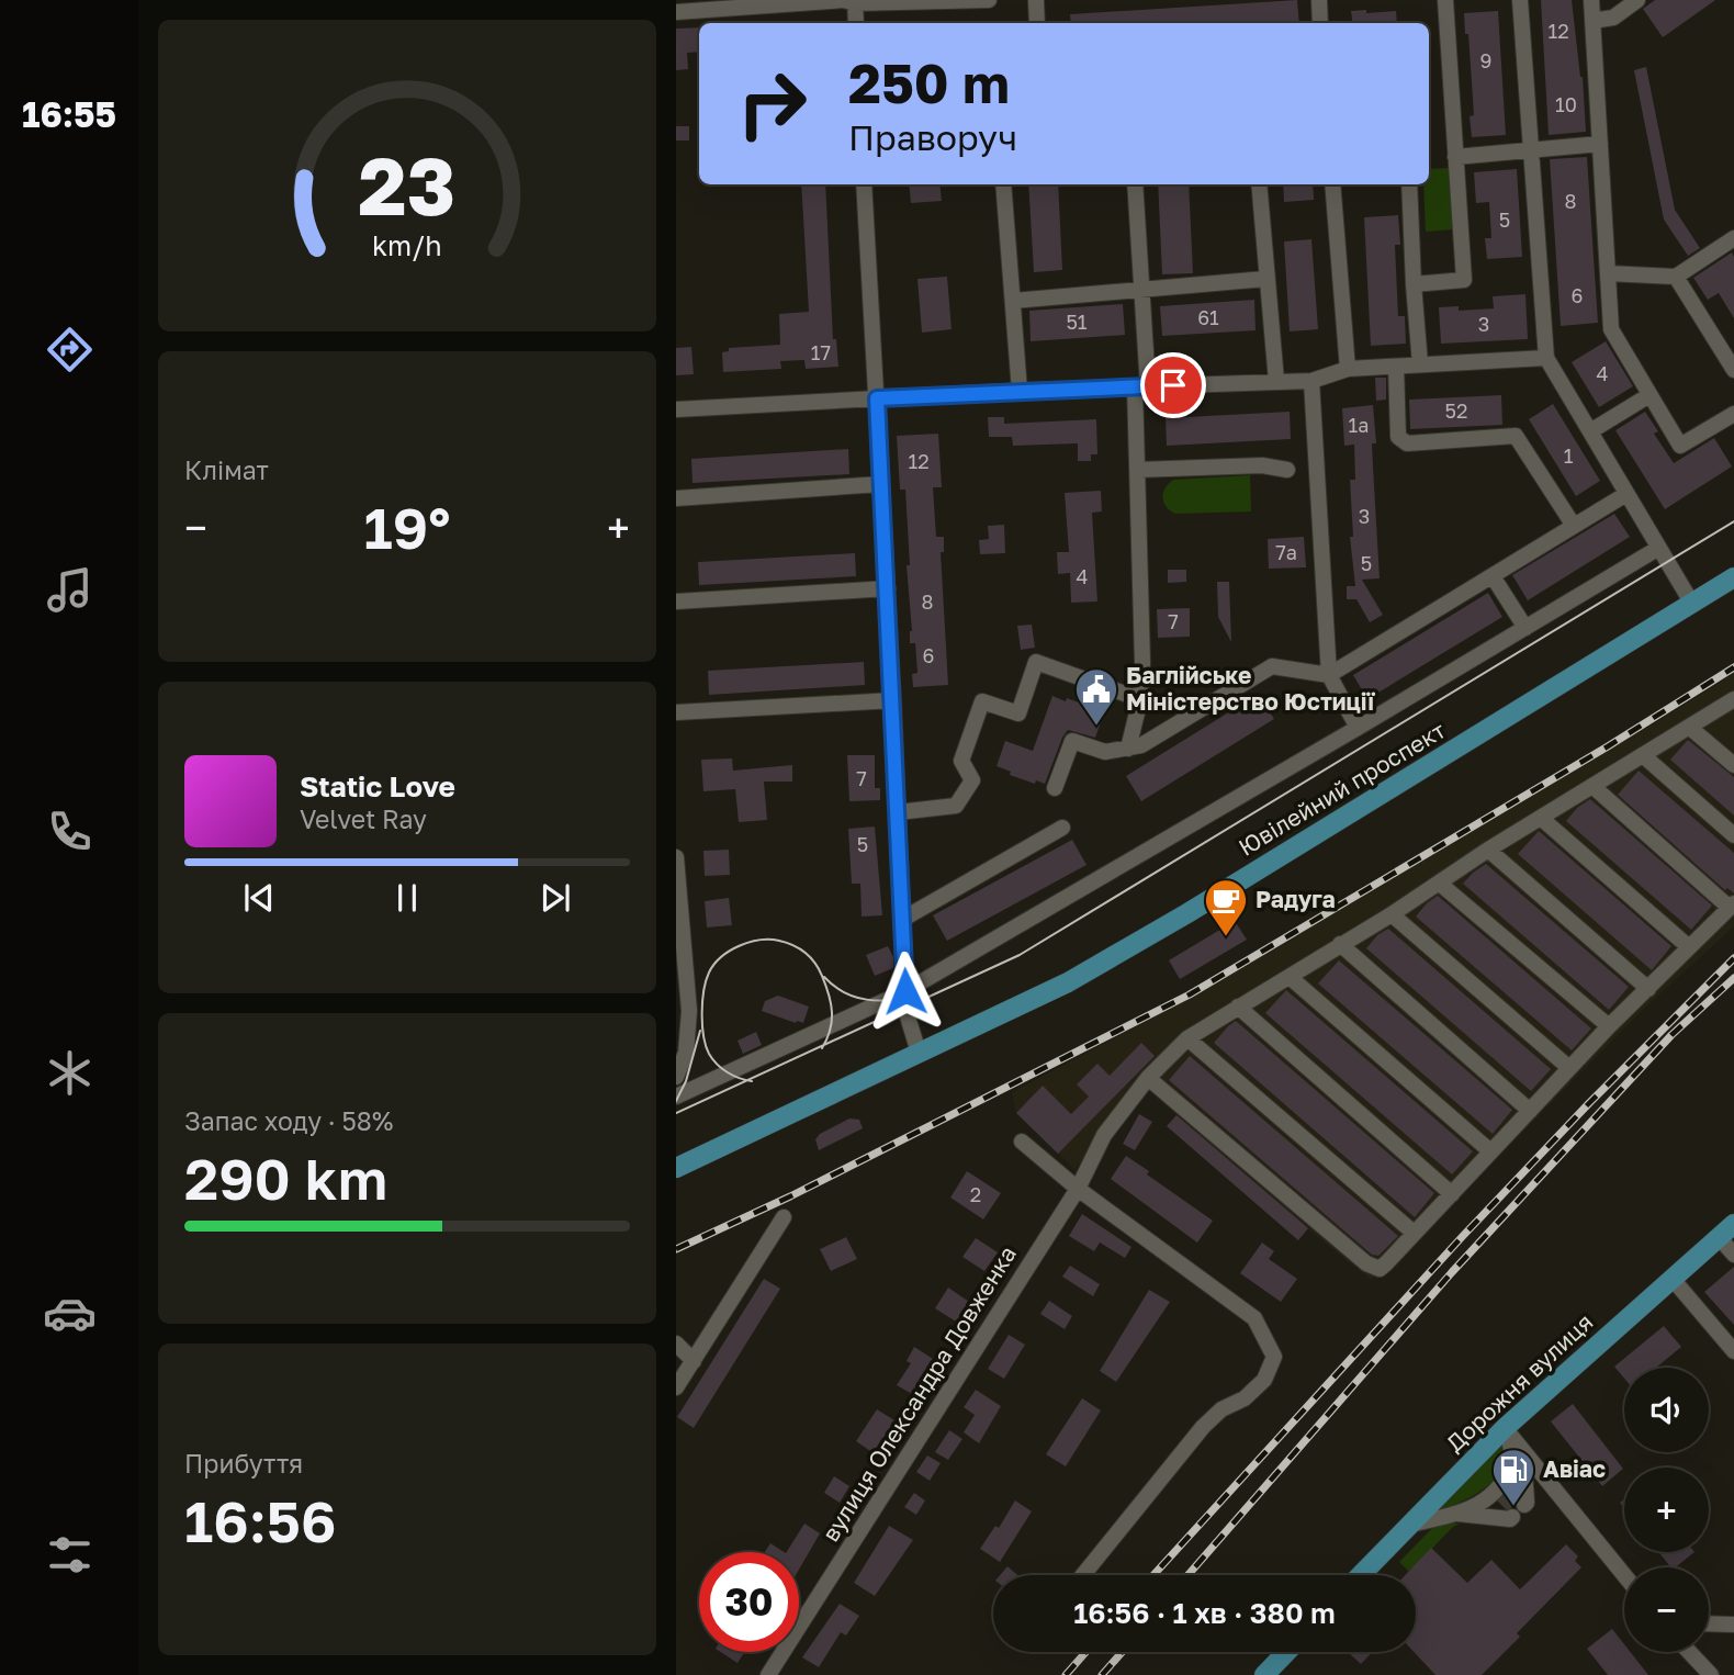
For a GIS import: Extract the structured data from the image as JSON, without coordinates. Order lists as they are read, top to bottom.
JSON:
{
  "streets": {
    "main road": ["Ювілейний проспект", "Дорожня вулиця"],
    "street": ["вулиця Олександра Довженка"]
  },
  "places": {
    "public building": ["Баглійське Міністерство Юстиції"],
    "cafe": ["Радуга"],
    "fuel station": ["Авіас"]
  },
  "house_numbers": [
    "12",
    "9",
    "10",
    "8",
    "5",
    "6",
    "61",
    "51",
    "3",
    "17",
    "4",
    "52",
    "1а",
    "1",
    "12",
    "3",
    "7а",
    "5",
    "4",
    "8",
    "7",
    "6",
    "7",
    "5",
    "2"
  ],
  "page": {
    "tabs": "16:55",
    "turn": ["250 m", "Праворуч"],
    "tile": [
      "Клімат",
      ["Запас ходу · 58%", "290 km"],
      ["Прибуття", "16:56"]
    ],
    "heat": ["−", "19°", "+"],
    "song": ["Static Love", "Velvet Ray"],
    "map_buttons": ["+", "−"],
    "limit": "30",
    "trip": "16:56 · 1 хв · 380 m",
    "gauge": ["23", "km/h"]
  }
}
